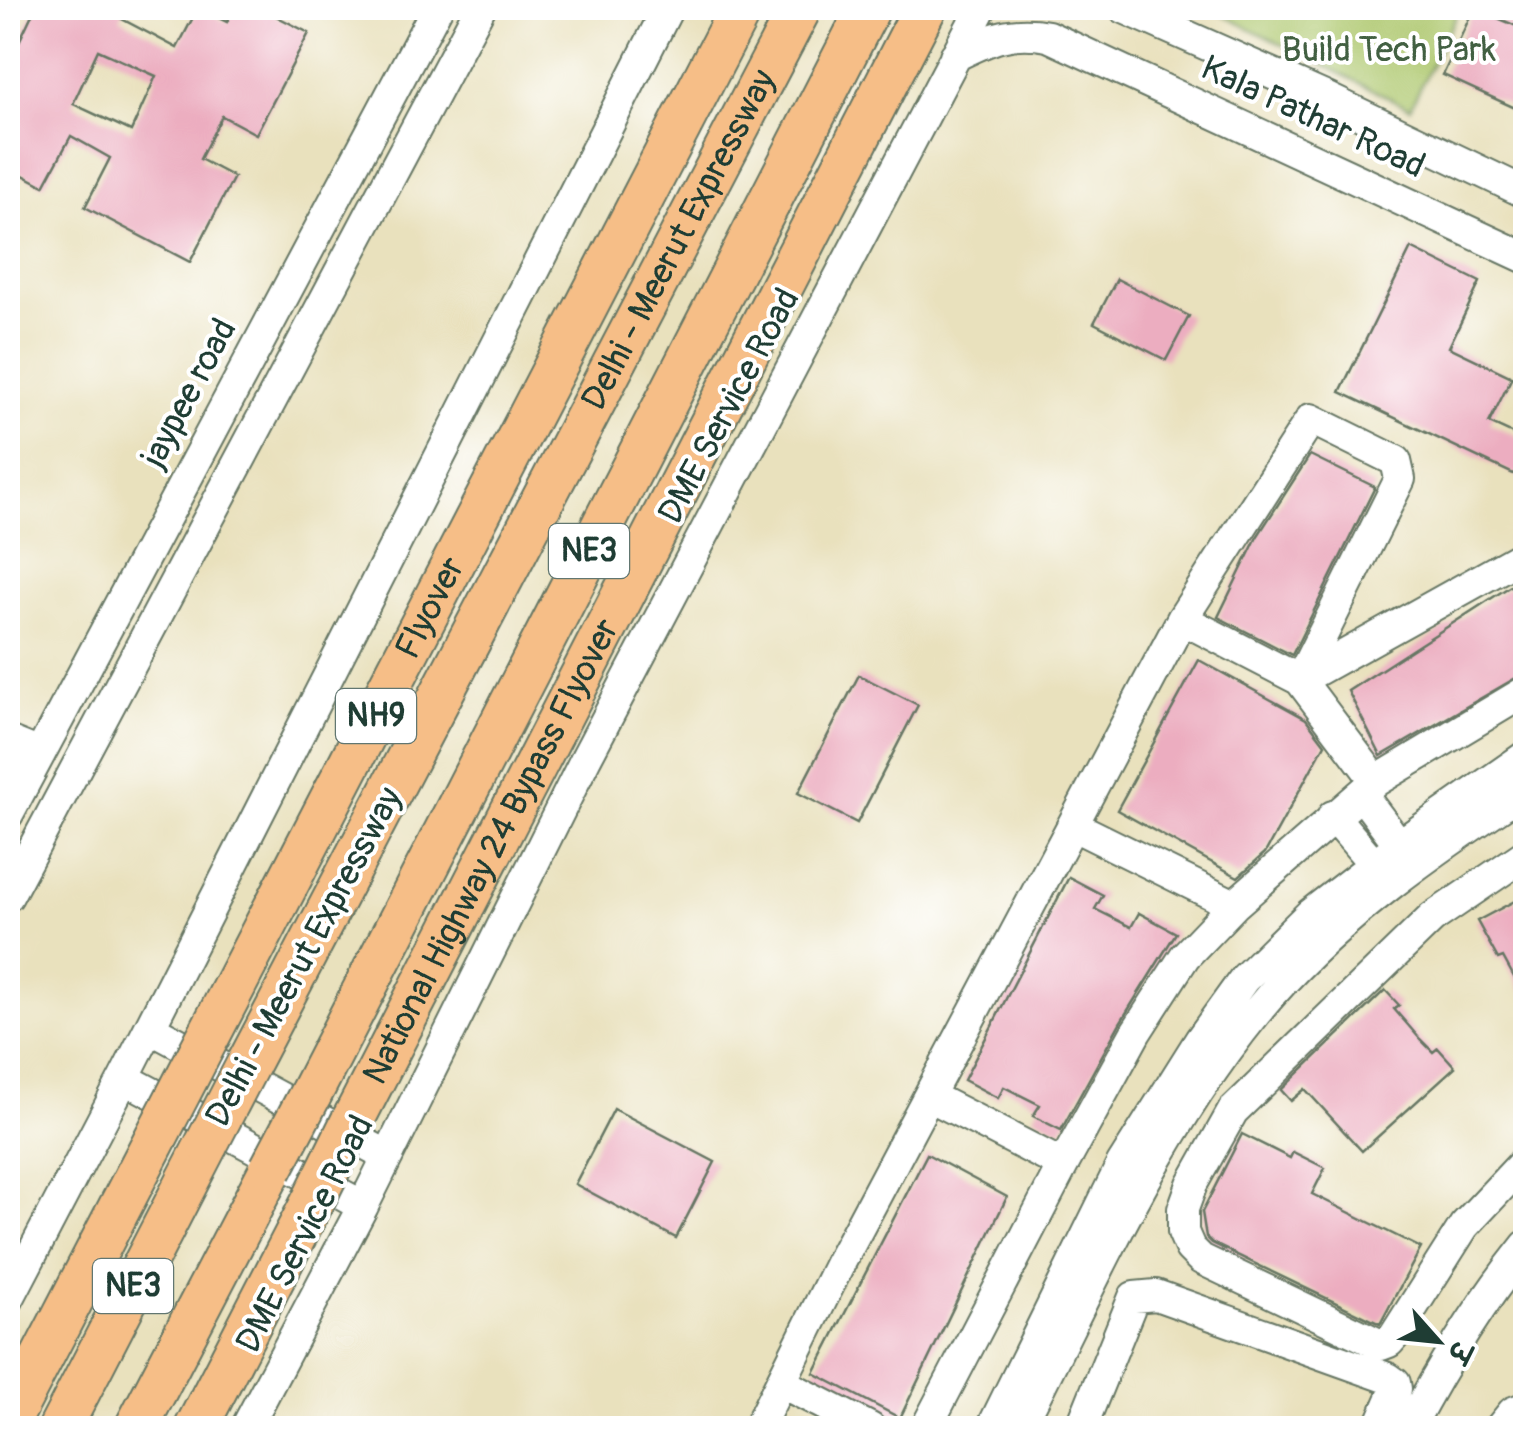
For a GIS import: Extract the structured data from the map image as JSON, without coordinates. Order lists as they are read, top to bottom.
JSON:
{
  "streets": {
    "highway": [
      "Delhi - Meerut Expressway",
      "NE3",
      "Flyover",
      "NH9",
      "National Highway 24 Bypass Flyover"
    ],
    "street": ["Kala Pathar Road", "jaypee road", "DME Service Road"]
  },
  "crossings": [
    ["Kala Pathar Road", "DME Service Road"]
  ],
  "parks": ["Build Tech Park"],
  "north": "bottom right"
}
